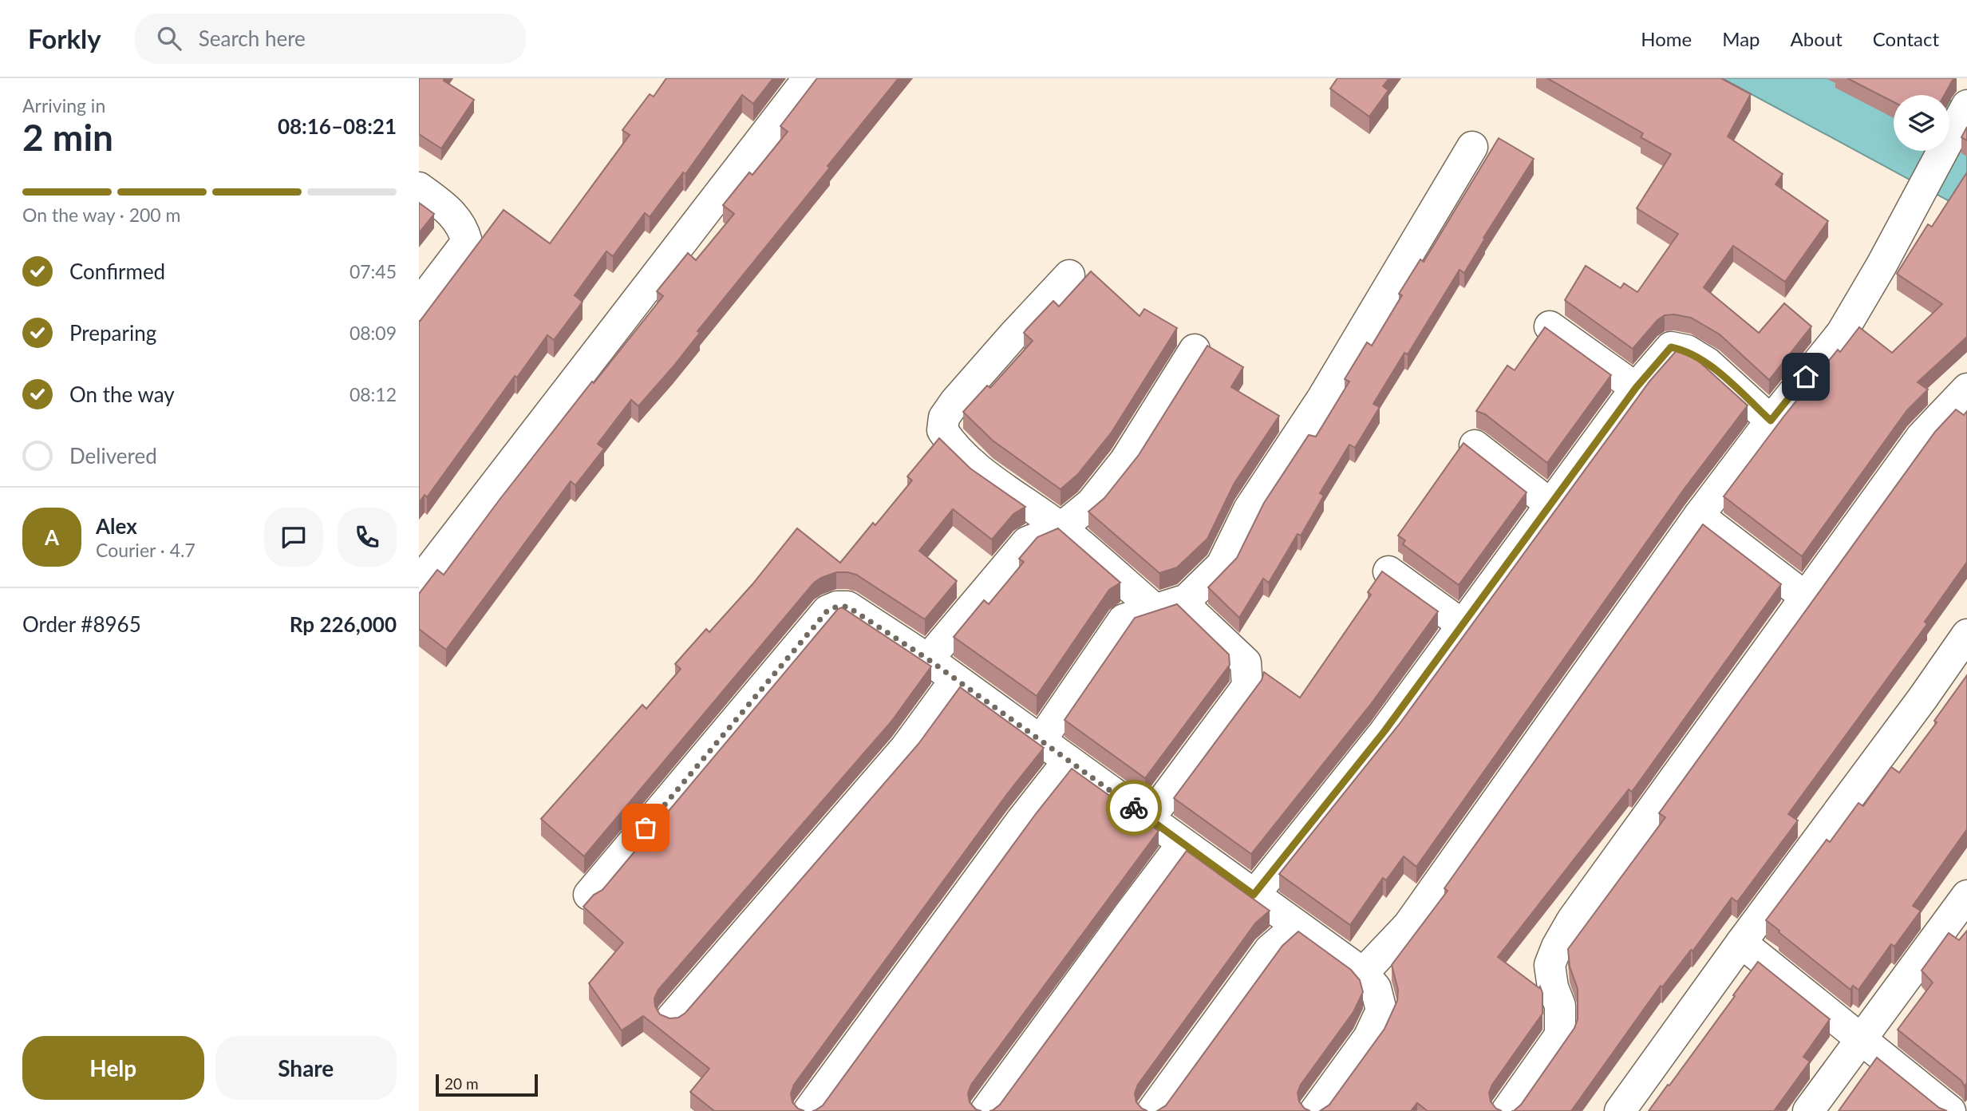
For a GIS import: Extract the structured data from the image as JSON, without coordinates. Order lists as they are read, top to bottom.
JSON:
{
  "scale_bar": "20 m",
  "page": {
    "header": "Forkly",
    "search": "Search here",
    "nav": [
      "Home",
      "Map",
      "About",
      "Contact"
    ],
    "heading": ["2 min", "Arriving in", "08:16–08:21"],
    "panel": [
      "Alex",
      "Courier · 4.7",
      "Order #8965",
      "Rp 226,000"
    ],
    "bar": "On the way · 200 m",
    "list": [
      ["Confirmed", "07:45"],
      ["Preparing", "08:09"],
      ["On the way", "08:12"],
      "Delivered"
    ],
    "round": "A",
    "buttons": ["Help", "Share"],
    "scale": "20 m"
  }
}
